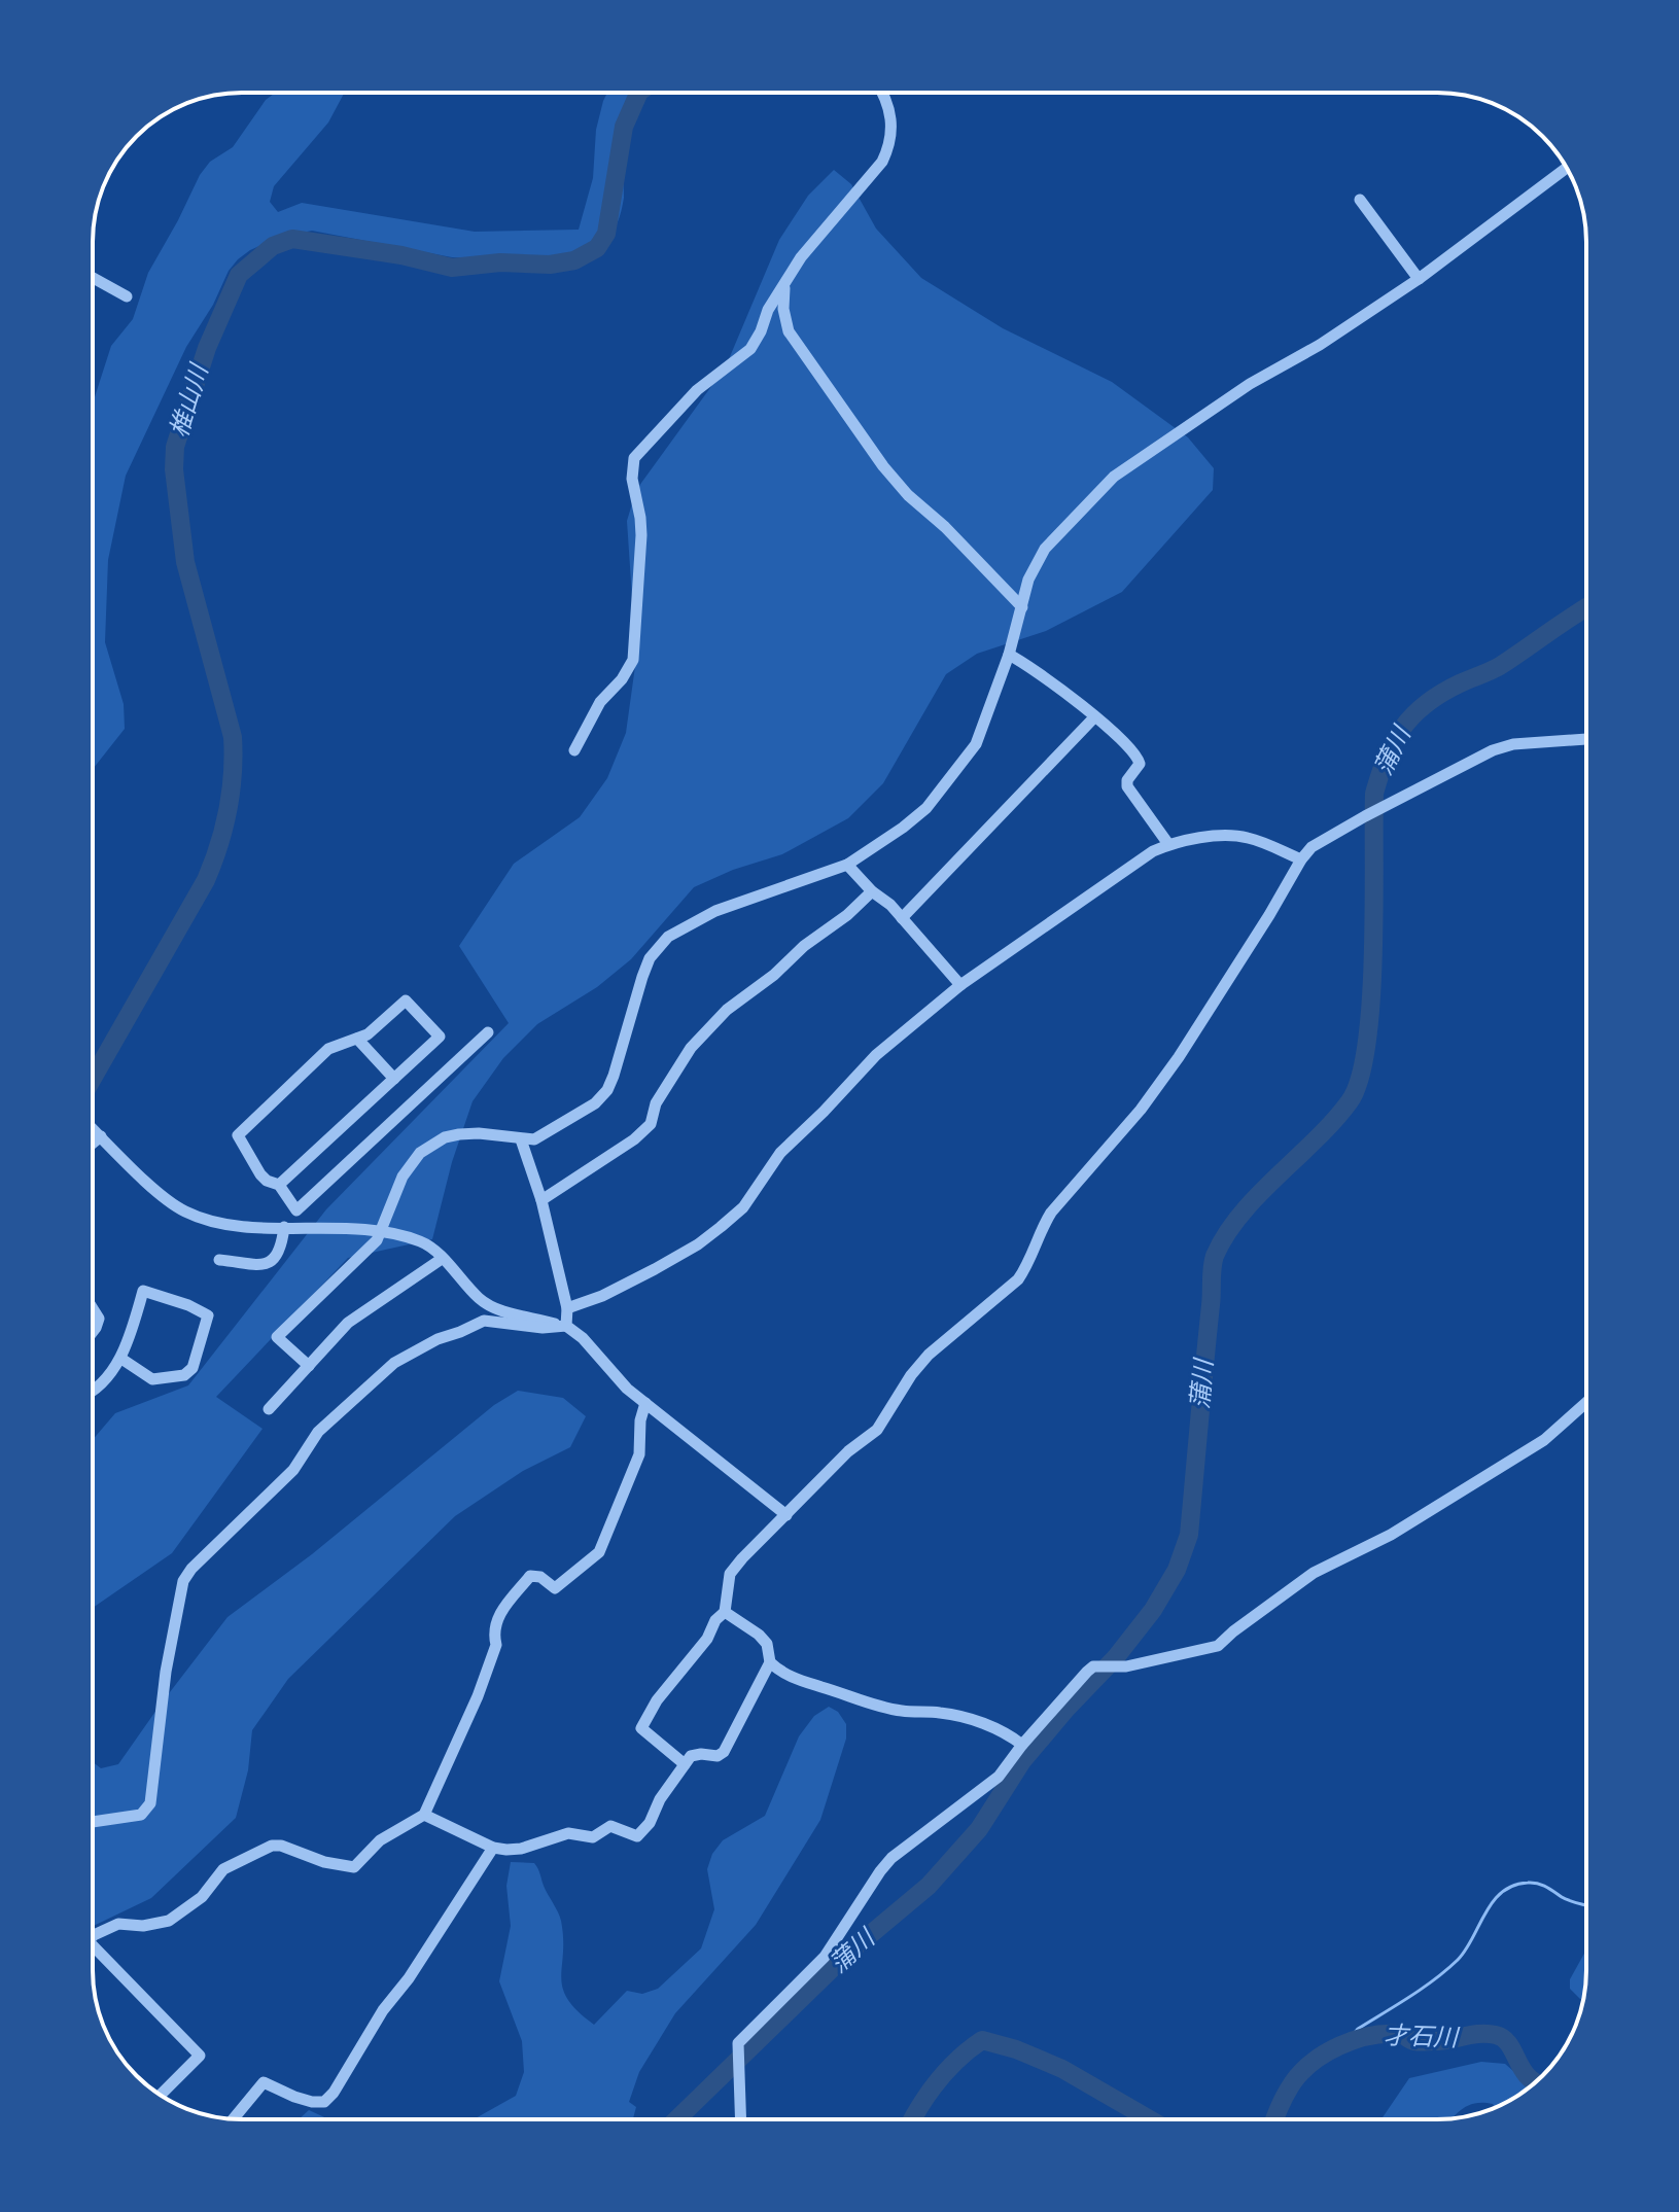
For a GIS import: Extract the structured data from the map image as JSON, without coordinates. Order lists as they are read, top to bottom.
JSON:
{
  "water": ["椎山川", "蒲川", "才石川"]
}
